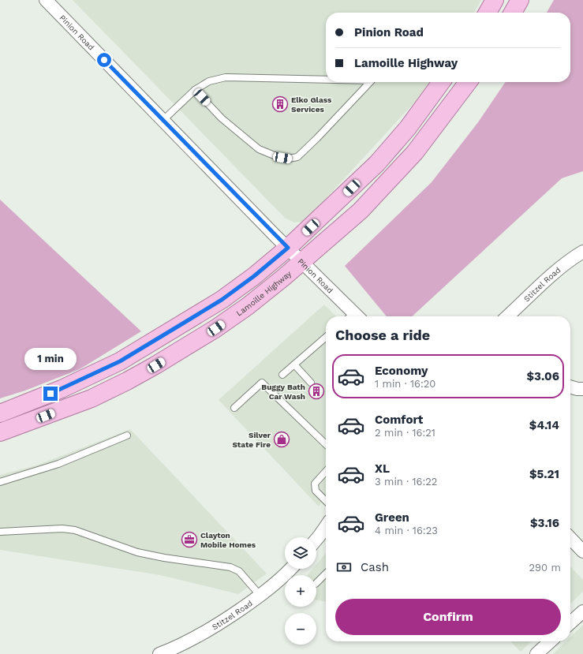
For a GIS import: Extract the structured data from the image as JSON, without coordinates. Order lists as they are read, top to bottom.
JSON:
{
  "streets": {
    "main road": ["Lamoille Highway"],
    "street": ["Pinion Road", "Stitzel Road"]
  },
  "crossings": [
    ["Pinion Road", "Lamoille Highway"]
  ],
  "places": {
    "building": ["Elko Glass Services", "Buggy Bath Car Wash"],
    "shop": ["Silver State Fire"],
    "office": ["Clayton Mobile Homes"]
  },
  "page": {
    "banner": ["Pinion Road", "Lamoille Highway"],
    "heading": "Choose a ride",
    "bubble": "1 min",
    "list": [
      {
        "name": "Economy",
        "note": "1 min · 16:20",
        "value": "$3.06"
      },
      {
        "name": "Comfort",
        "note": "2 min · 16:21",
        "value": "$4.14"
      },
      {
        "name": "XL",
        "note": "3 min · 16:22",
        "value": "$5.21"
      },
      {
        "name": "Green",
        "note": "4 min · 16:23",
        "value": "$3.16"
      }
    ],
    "map_buttons": ["+", "−"],
    "pay": ["Cash", "290 m"],
    "buttons": "Confirm"
  }
}
